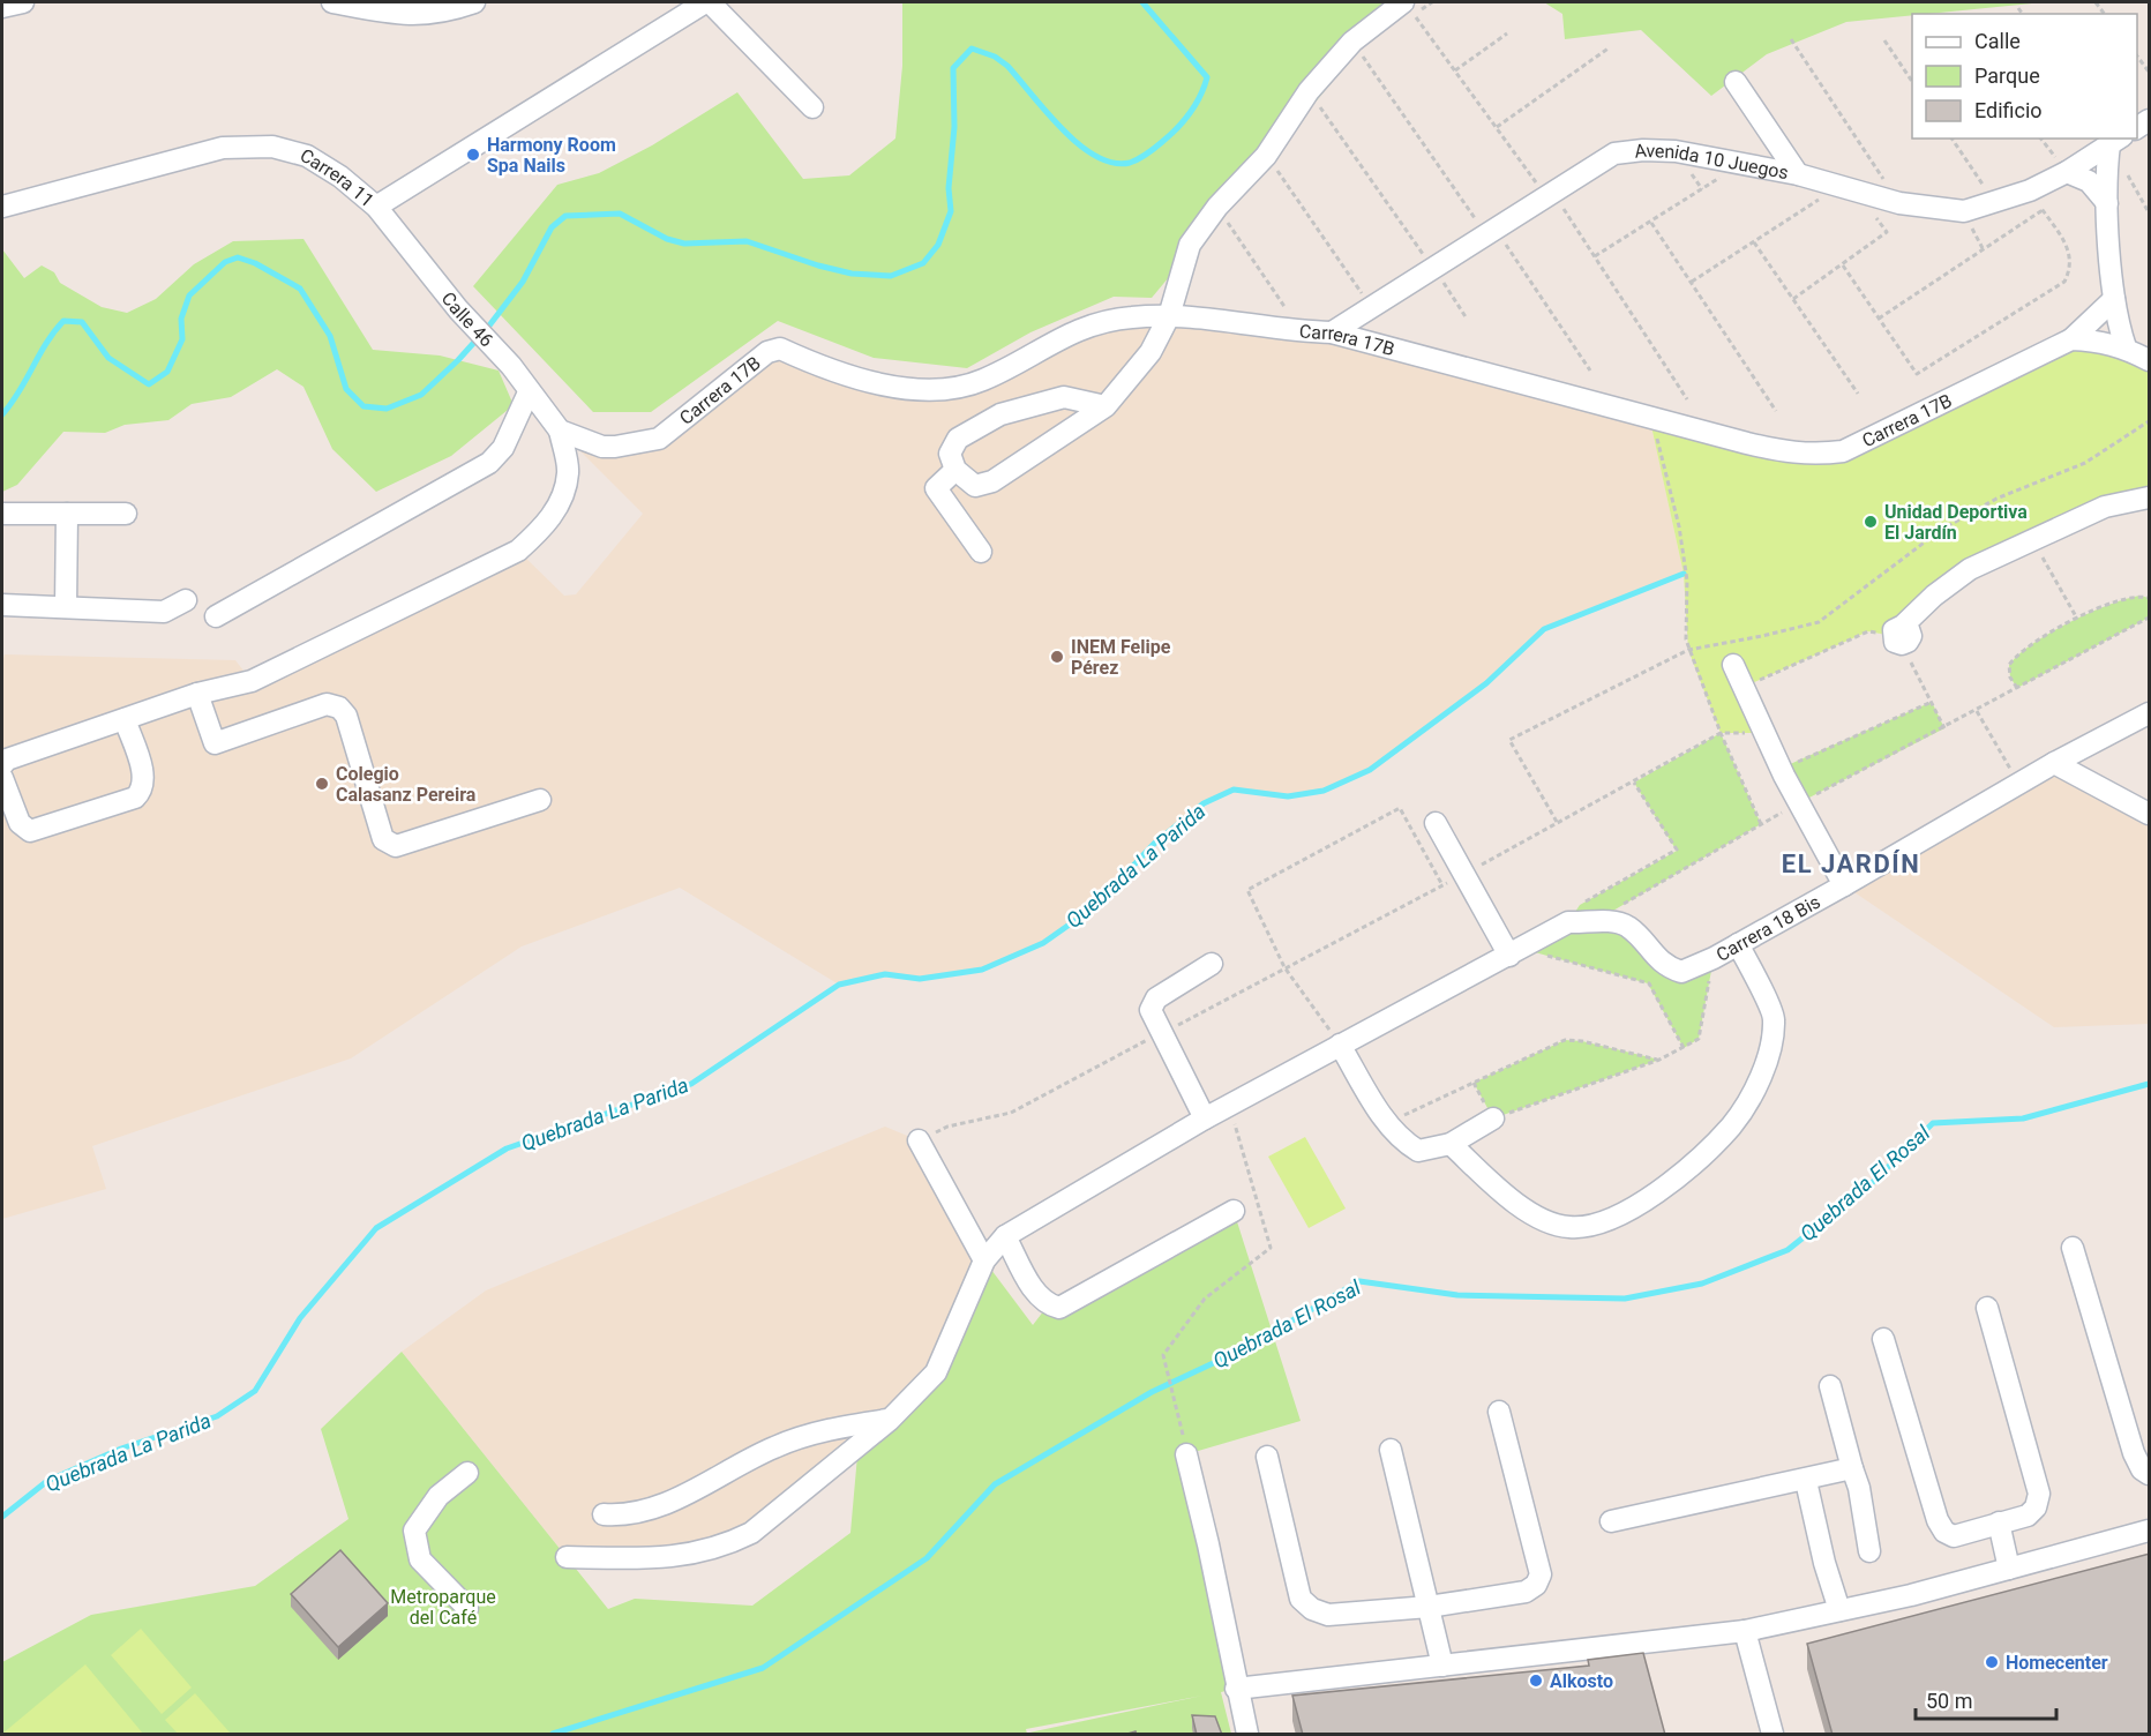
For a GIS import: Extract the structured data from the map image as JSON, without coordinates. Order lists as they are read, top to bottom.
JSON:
{
  "streets": {
    "street": [
      "Avenida 10 Juegos",
      "Carrera 11",
      "Calle 46",
      "Carrera 17B",
      "Carrera 18 Bis"
    ]
  },
  "crossings": [
    ["Avenida 10 Juegos", "Carrera 17B"],
    ["Carrera 11", "Calle 46"],
    ["Calle 46", "Carrera 17B"]
  ],
  "districts": ["EL JARDÍN"],
  "water": ["Quebrada La Parida", "Quebrada El Rosal"],
  "parks": ["Metroparque del Café"],
  "places": [
    "Harmony Room Spa Nails",
    "Unidad Deportiva El Jardín",
    "INEM Felipe Pérez",
    "Colegio Calasanz Pereira",
    "Homecenter",
    "Alkosto"
  ],
  "legend": ["Calle", "Parque", "Edificio"],
  "scale_bar": "50 m"
}
